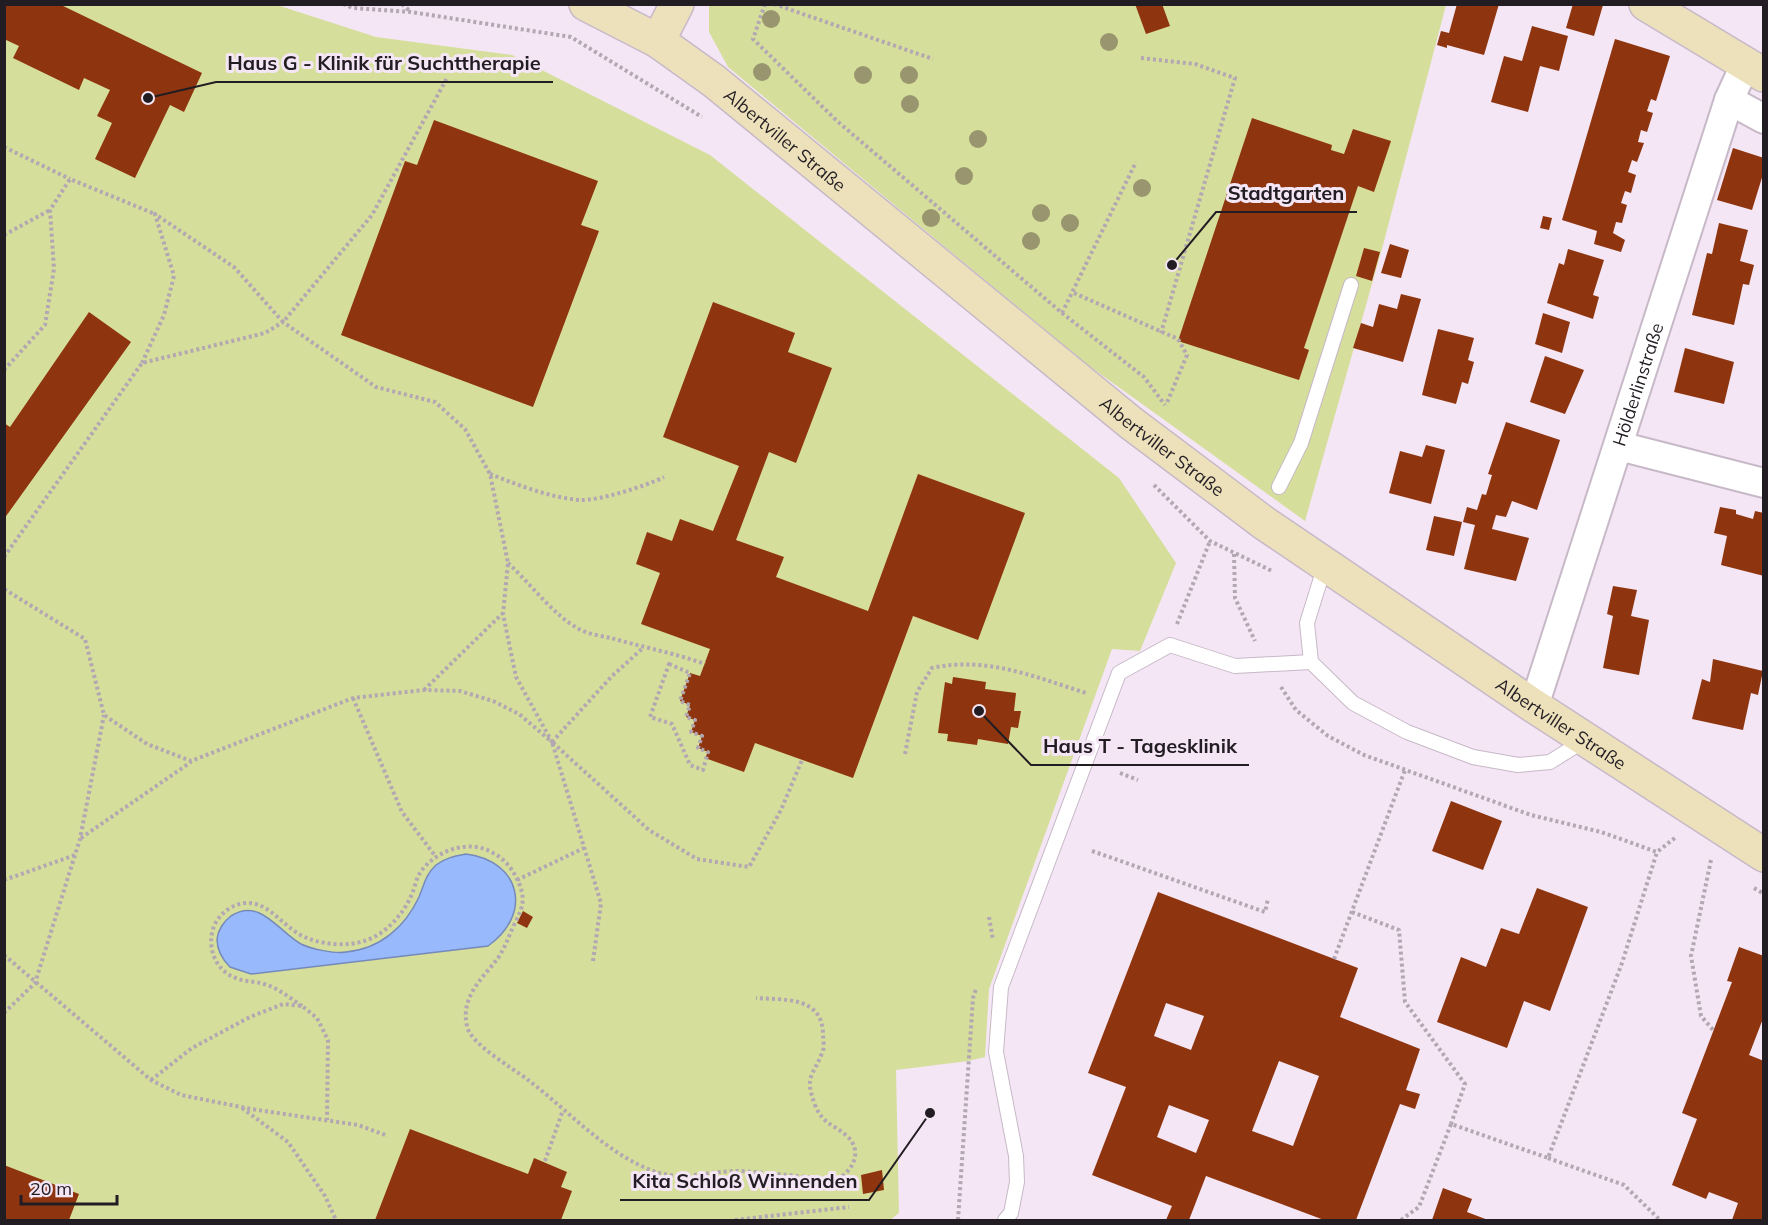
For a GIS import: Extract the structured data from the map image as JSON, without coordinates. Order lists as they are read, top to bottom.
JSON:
{
  "streets": {
    "street": ["Albertviller Straße", "Hölderlinstraße"]
  },
  "crossings": [
    ["Albertviller Straße", "Hölderlinstraße"]
  ],
  "places": [
    "Haus G - Klinik für Suchttherapie",
    "Stadtgarten",
    "Haus T - Tagesklinik",
    "Kita Schloß Winnenden"
  ],
  "scale_bar": "20 m"
}
